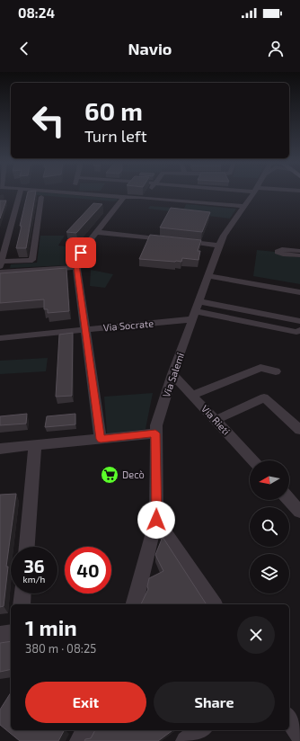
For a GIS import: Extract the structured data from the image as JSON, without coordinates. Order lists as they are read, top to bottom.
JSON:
{
  "streets": {
    "street": ["Via Socrate", "Via Salemi", "Via Rieti"]
  },
  "crossings": [
    ["Via Socrate", "Via Salemi"],
    ["Via Salemi", "Via Rieti"]
  ],
  "places": {
    "supermarket": ["Decò"]
  },
  "north": "left",
  "page": {
    "status": "08:24",
    "header": "Navio",
    "turn": ["60 m", "Turn left"],
    "speed": "36 km/h",
    "limit": "40",
    "heading": ["1 min", "380 m · 08:25"],
    "buttons": ["Exit", "Share"]
  }
}
